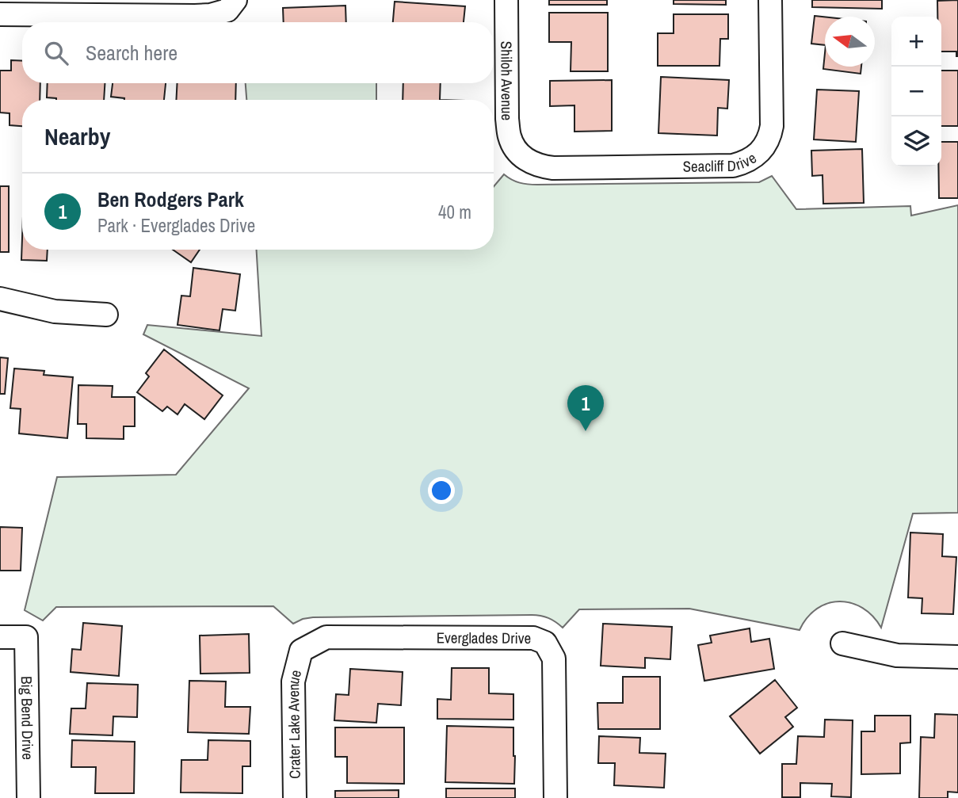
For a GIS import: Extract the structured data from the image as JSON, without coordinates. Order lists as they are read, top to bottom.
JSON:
{
  "streets": {
    "street": [
      "Shiloh Avenue",
      "Seacliff Drive",
      "Everglades Drive",
      "Big Bend Drive",
      "Crater Lake Avenue"
    ]
  },
  "crossings": [
    ["Shiloh Avenue", "Seacliff Drive"],
    ["Everglades Drive", "Crater Lake Avenue"]
  ],
  "north": "left",
  "page": {
    "map_buttons": ["+", "−"],
    "search": "Search here",
    "heading": "Nearby",
    "list": [
      {
        "mark": "1",
        "name": "Ben Rodgers Park",
        "note": "Park · Everglades Drive",
        "value": "40 m"
      }
    ],
    "pins": "1"
  }
}
